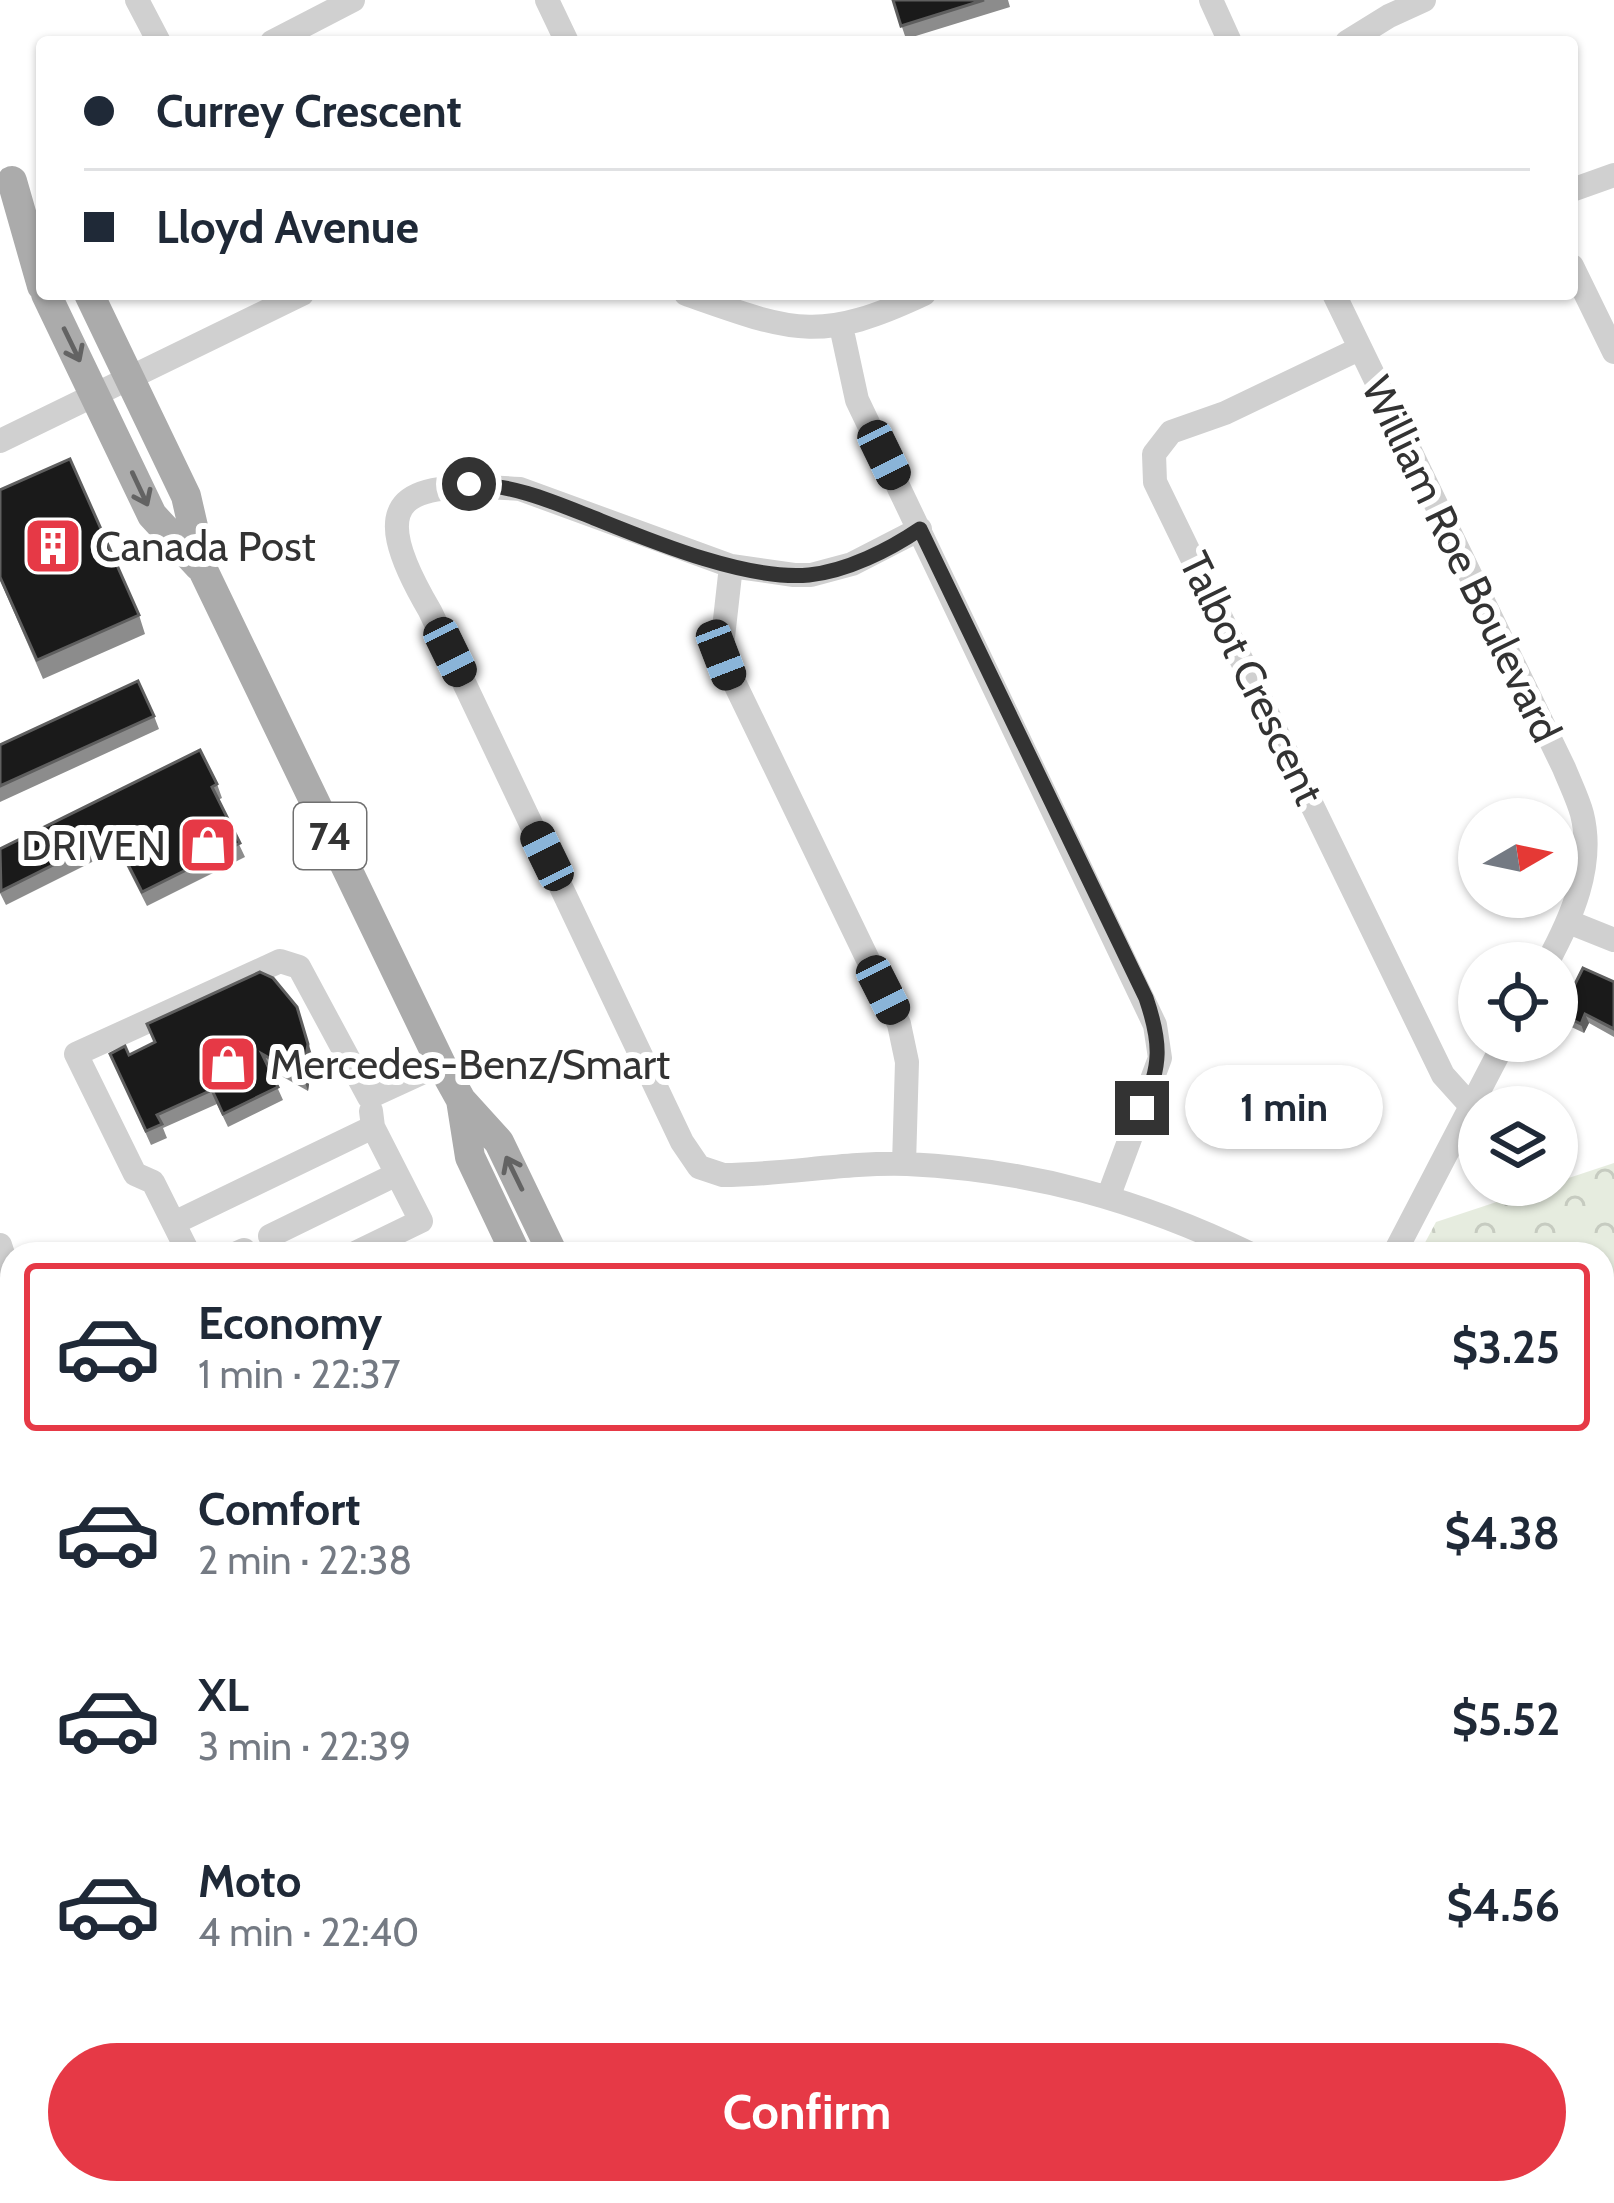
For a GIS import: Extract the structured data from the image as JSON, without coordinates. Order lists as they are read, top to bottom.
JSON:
{
  "streets": {
    "main road": ["74"],
    "street": ["William Roe Boulevard", "Talbot Crescent"]
  },
  "crossings": [
    ["William Roe Boulevard", "Talbot Crescent"]
  ],
  "places": {
    "building": ["Canada Post"],
    "shop": ["DRIVEN", "Mercedes-Benz/Smart"]
  },
  "north": "right",
  "page": {
    "banner": ["Currey Crescent", "Lloyd Avenue"],
    "bubble": "1 min",
    "list": [
      {
        "name": "Economy",
        "note": "1 min · 22:37",
        "value": "$3.25"
      },
      {
        "name": "Comfort",
        "note": "2 min · 22:38",
        "value": "$4.38"
      },
      {
        "name": "XL",
        "note": "3 min · 22:39",
        "value": "$5.52"
      },
      {
        "name": "Moto",
        "note": "4 min · 22:40",
        "value": "$4.56"
      }
    ],
    "buttons": "Confirm"
  }
}
